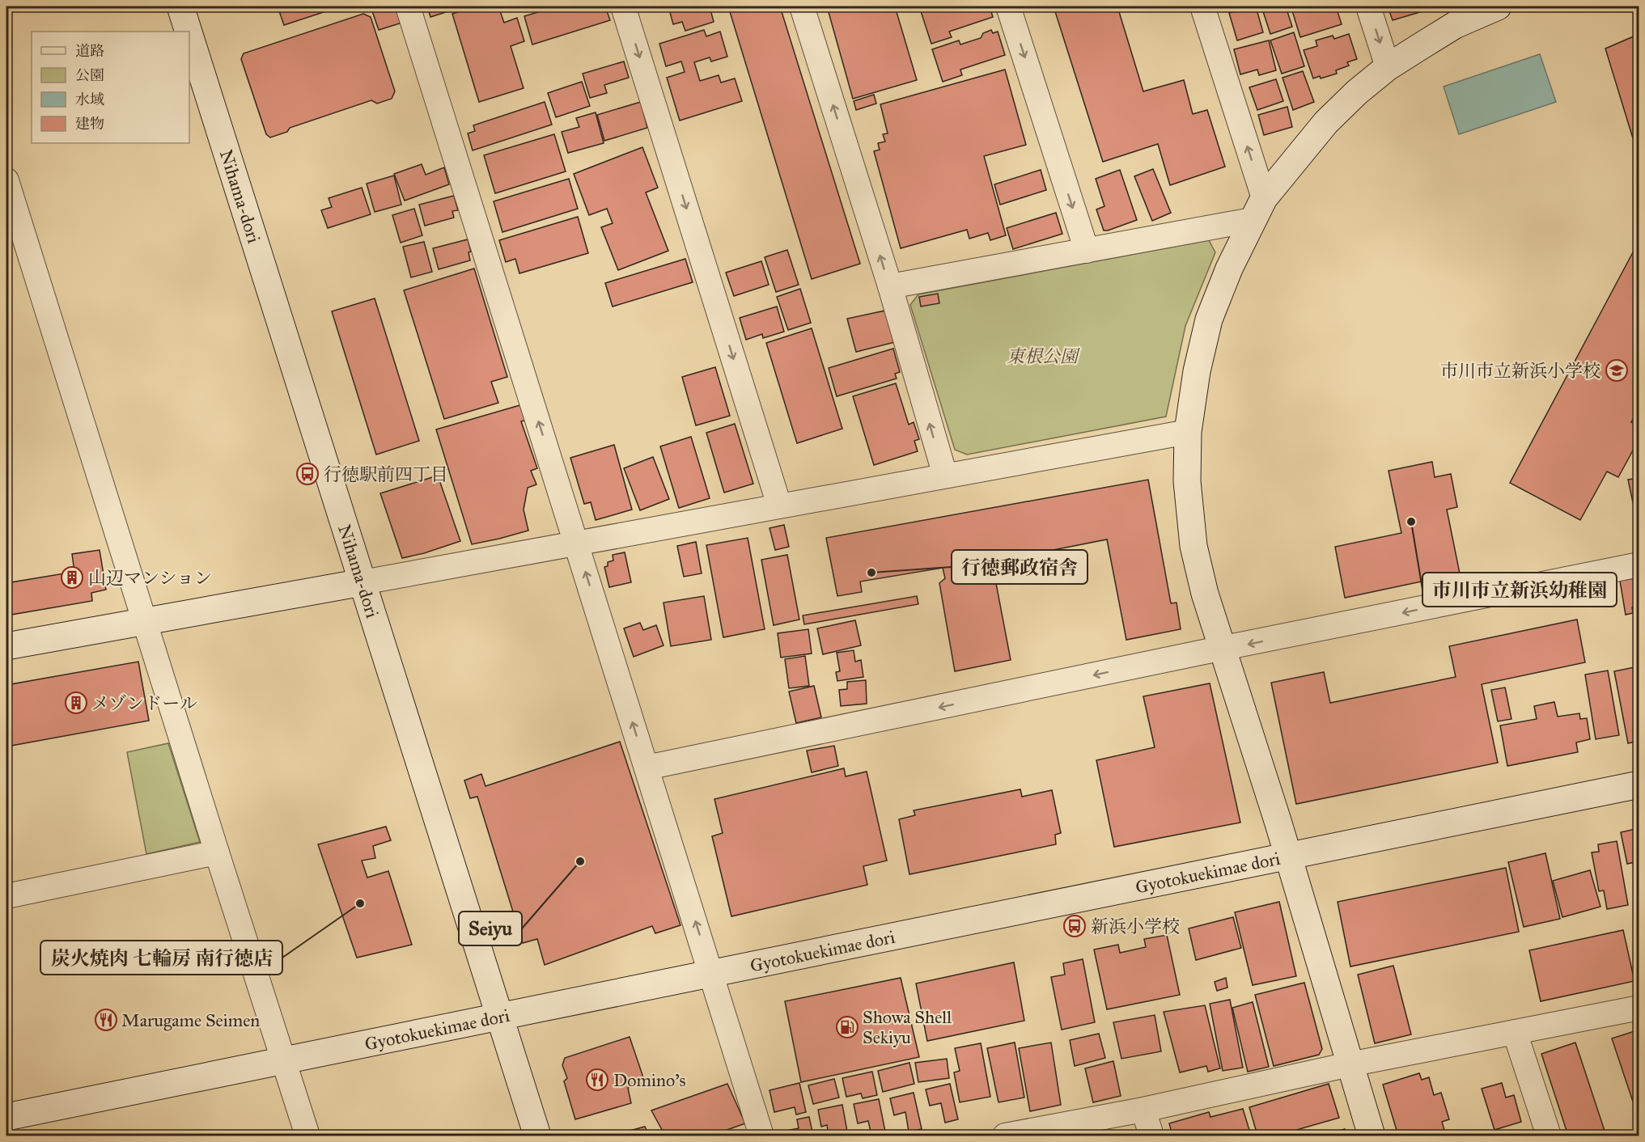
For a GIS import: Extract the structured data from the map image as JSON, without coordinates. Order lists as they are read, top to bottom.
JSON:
{
  "streets": {
    "street": ["Nihama-dori", "Gyotokuekimae dori"]
  },
  "crossings": [
    ["Nihama-dori", "Gyotokuekimae dori"]
  ],
  "parks": ["東根公園"],
  "places": {
    "school or university": ["市川市立新浜小学校"],
    "bus stop": ["行徳駅前四丁目", "新浜小学校"],
    "other": [
      "市川市立新浜幼稚園",
      "行徳郵政宿舎",
      "Seiyu",
      "炭火焼肉 七輪房 南行徳店"
    ],
    "building": ["山辺マンション", "メゾンドール"],
    "restaurant": ["Marugame Seimen", "Domino's"],
    "fuel station": ["Showa Shell Sekiyu"]
  },
  "legend": [
    "道路",
    "公園",
    "水域",
    "建物"
  ]
}
